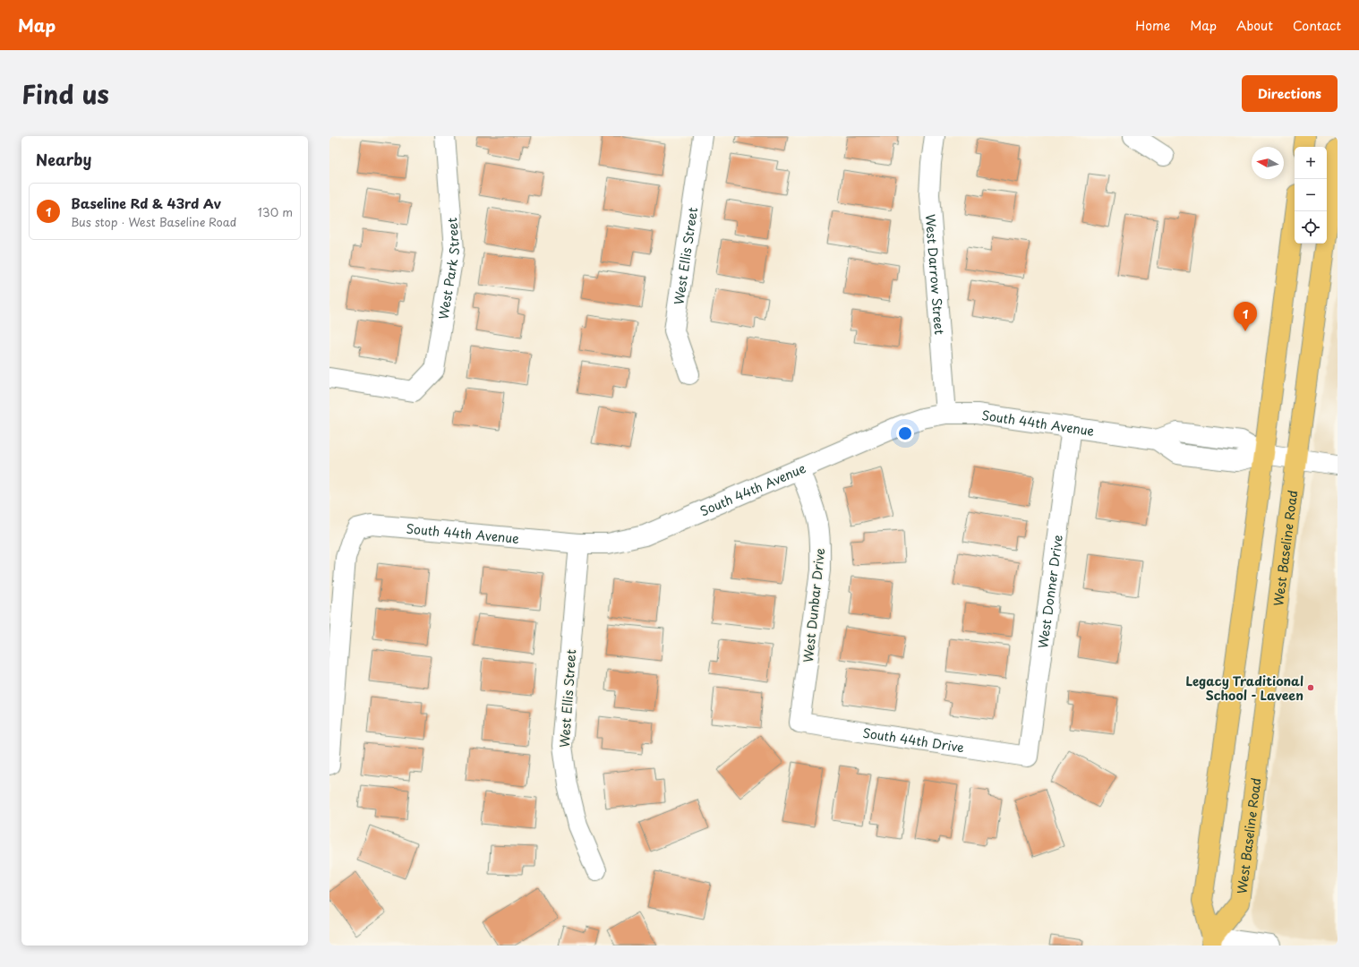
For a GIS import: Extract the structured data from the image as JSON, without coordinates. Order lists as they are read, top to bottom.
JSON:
{
  "streets": {
    "main road": ["West Baseline Road"],
    "street": [
      "West Ellis Street",
      "West Park Street",
      "West Darrow Street",
      "South 44th Avenue",
      "West Donner Drive",
      "West Dunbar Drive",
      "South 44th Drive"
    ]
  },
  "crossings": [
    ["West Ellis Street", "South 44th Avenue"],
    ["West Darrow Street", "South 44th Avenue"],
    ["South 44th Avenue", "West Donner Drive"],
    ["South 44th Avenue", "West Dunbar Drive"],
    ["West Donner Drive", "South 44th Drive"],
    ["West Dunbar Drive", "South 44th Drive"]
  ],
  "places": ["Legacy Traditional School - Laveen"],
  "north": "left",
  "page": {
    "header": "Map",
    "nav": [
      "Home",
      "Map",
      "About",
      "Contact"
    ],
    "title": "Find us",
    "buttons": "Directions",
    "heading": "Nearby",
    "map_buttons": ["+", "−"],
    "list": [
      {
        "mark": "1",
        "name": "Baseline Rd & 43rd Av",
        "note": "Bus stop · West Baseline Road",
        "value": "130 m"
      }
    ],
    "pins": "1"
  }
}
